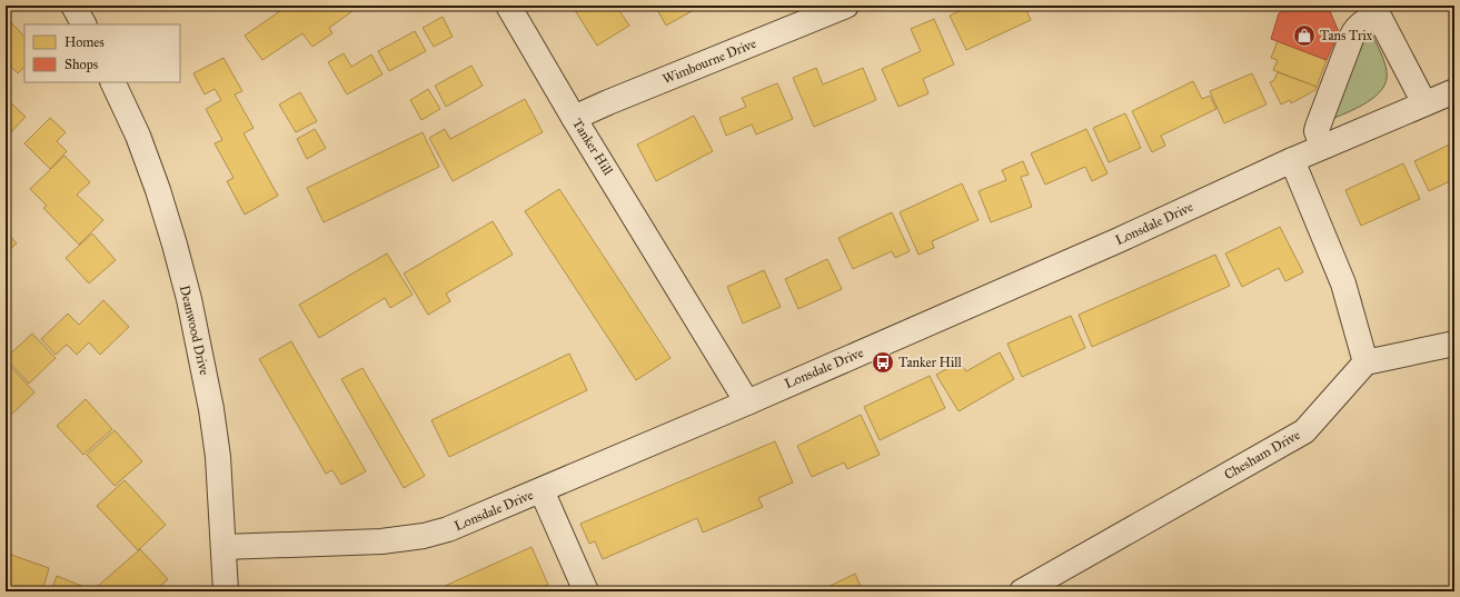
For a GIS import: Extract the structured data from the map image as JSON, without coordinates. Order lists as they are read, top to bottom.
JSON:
{
  "streets": {
    "street": [
      "Wimbourne Drive",
      "Tanker Hill",
      "Lonsdale Drive",
      "Deanwood Drive",
      "Chesham Drive"
    ]
  },
  "crossings": [
    ["Wimbourne Drive", "Tanker Hill"],
    ["Tanker Hill", "Lonsdale Drive"],
    ["Lonsdale Drive", "Deanwood Drive"]
  ],
  "places": {
    "shop": ["Tans Trix"],
    "bus stop": ["Tanker Hill"]
  },
  "legend": ["Homes", "Shops"]
}
